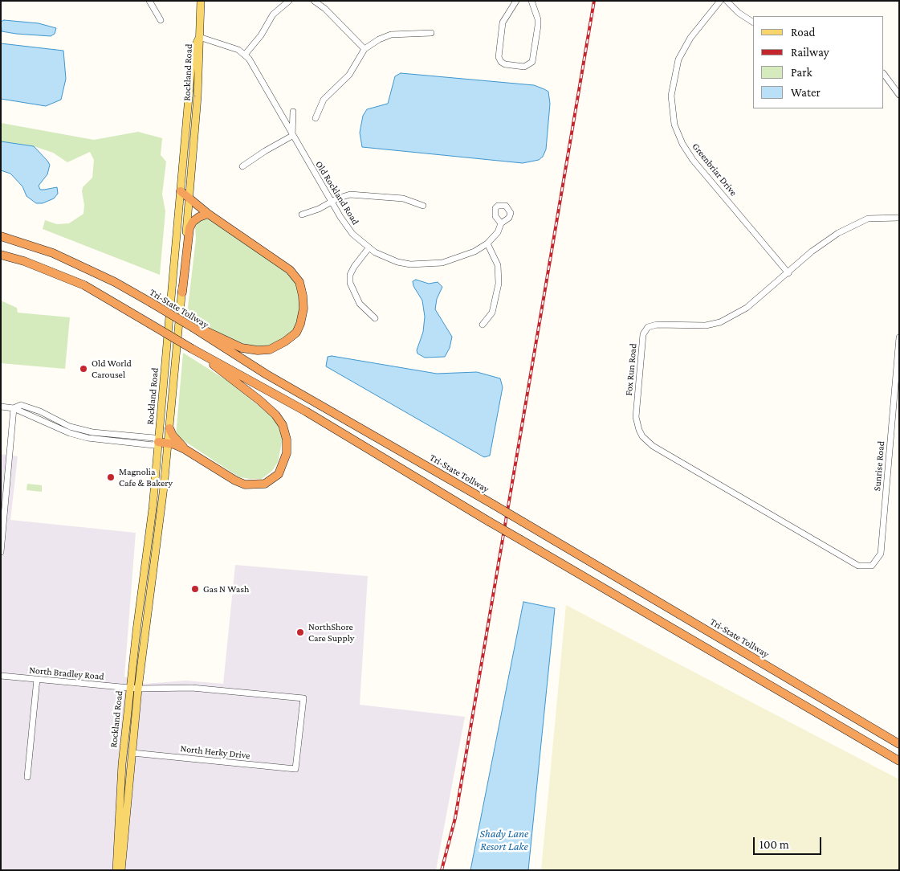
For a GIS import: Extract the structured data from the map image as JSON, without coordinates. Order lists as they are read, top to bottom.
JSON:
{
  "streets": {
    "highway": ["Tri-State Tollway"],
    "main road": ["Rockland Road"],
    "street": [
      "Greenbriar Drive",
      "Old Rockland Road",
      "Fox Run Road",
      "Sunrise Road",
      "North Bradley Road",
      "North Herky Drive"
    ]
  },
  "crossings": [
    ["Rockland Road", "Old Rockland Road"],
    ["Rockland Road", "North Bradley Road"],
    ["Rockland Road", "North Herky Drive"],
    ["Greenbriar Drive", "Fox Run Road"],
    ["Fox Run Road", "Sunrise Road"],
    ["North Bradley Road", "North Herky Drive"]
  ],
  "water": ["Shady Lane Resort Lake"],
  "places": [
    "Old World Carousel",
    "Magnolia Cafe & Bakery",
    "Gas N Wash",
    "NorthShore Care Supply"
  ],
  "legend": [
    "Road",
    "Railway",
    "Park",
    "Water"
  ],
  "scale_bar": "100 m"
}
